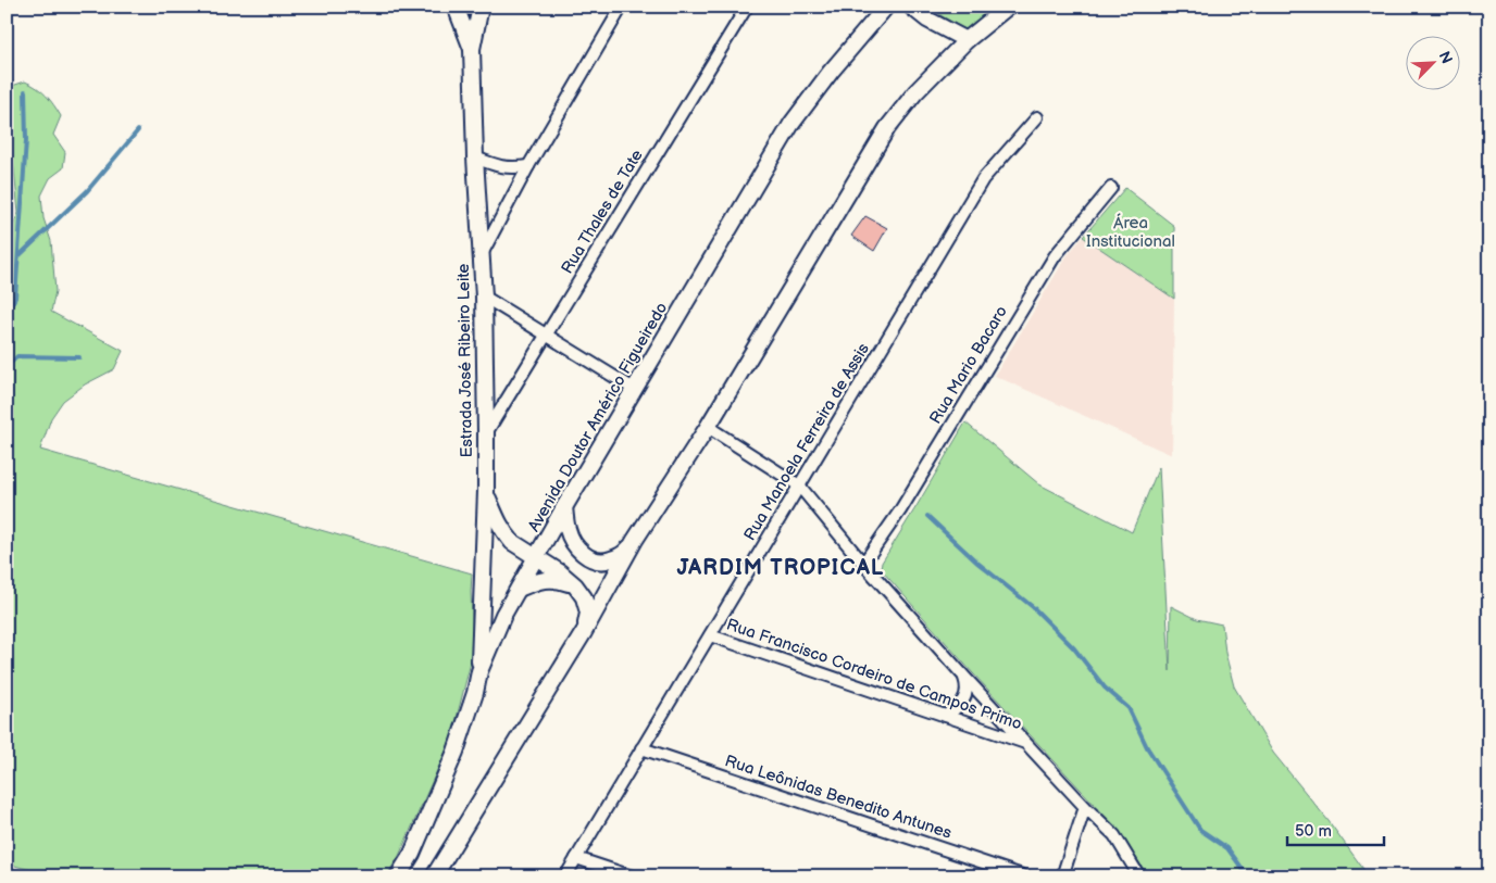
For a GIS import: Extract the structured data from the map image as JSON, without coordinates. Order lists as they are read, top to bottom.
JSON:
{
  "streets": {
    "main road": ["Estrada José Ribeiro Leite", "Avenida Doutor Américo Figueiredo"],
    "street": [
      "Rua Thales de Tate",
      "Rua Mario Bacaro",
      "Rua Manoela Ferreira de Assis",
      "Rua Francisco Cordeiro de Campos Primo",
      "Rua Leônidas Benedito Antunes"
    ]
  },
  "crossings": [
    ["Rua Thales de Tate", "Estrada José Ribeiro Leite"],
    ["Estrada José Ribeiro Leite", "Avenida Doutor Américo Figueiredo"],
    ["Rua Manoela Ferreira de Assis", "Rua Francisco Cordeiro de Campos Primo"],
    ["Rua Manoela Ferreira de Assis", "Rua Leônidas Benedito Antunes"]
  ],
  "districts": ["JARDIM TROPICAL"],
  "parks": ["Área Institucional"],
  "scale_bar": "50 m",
  "north": "top right"
}
